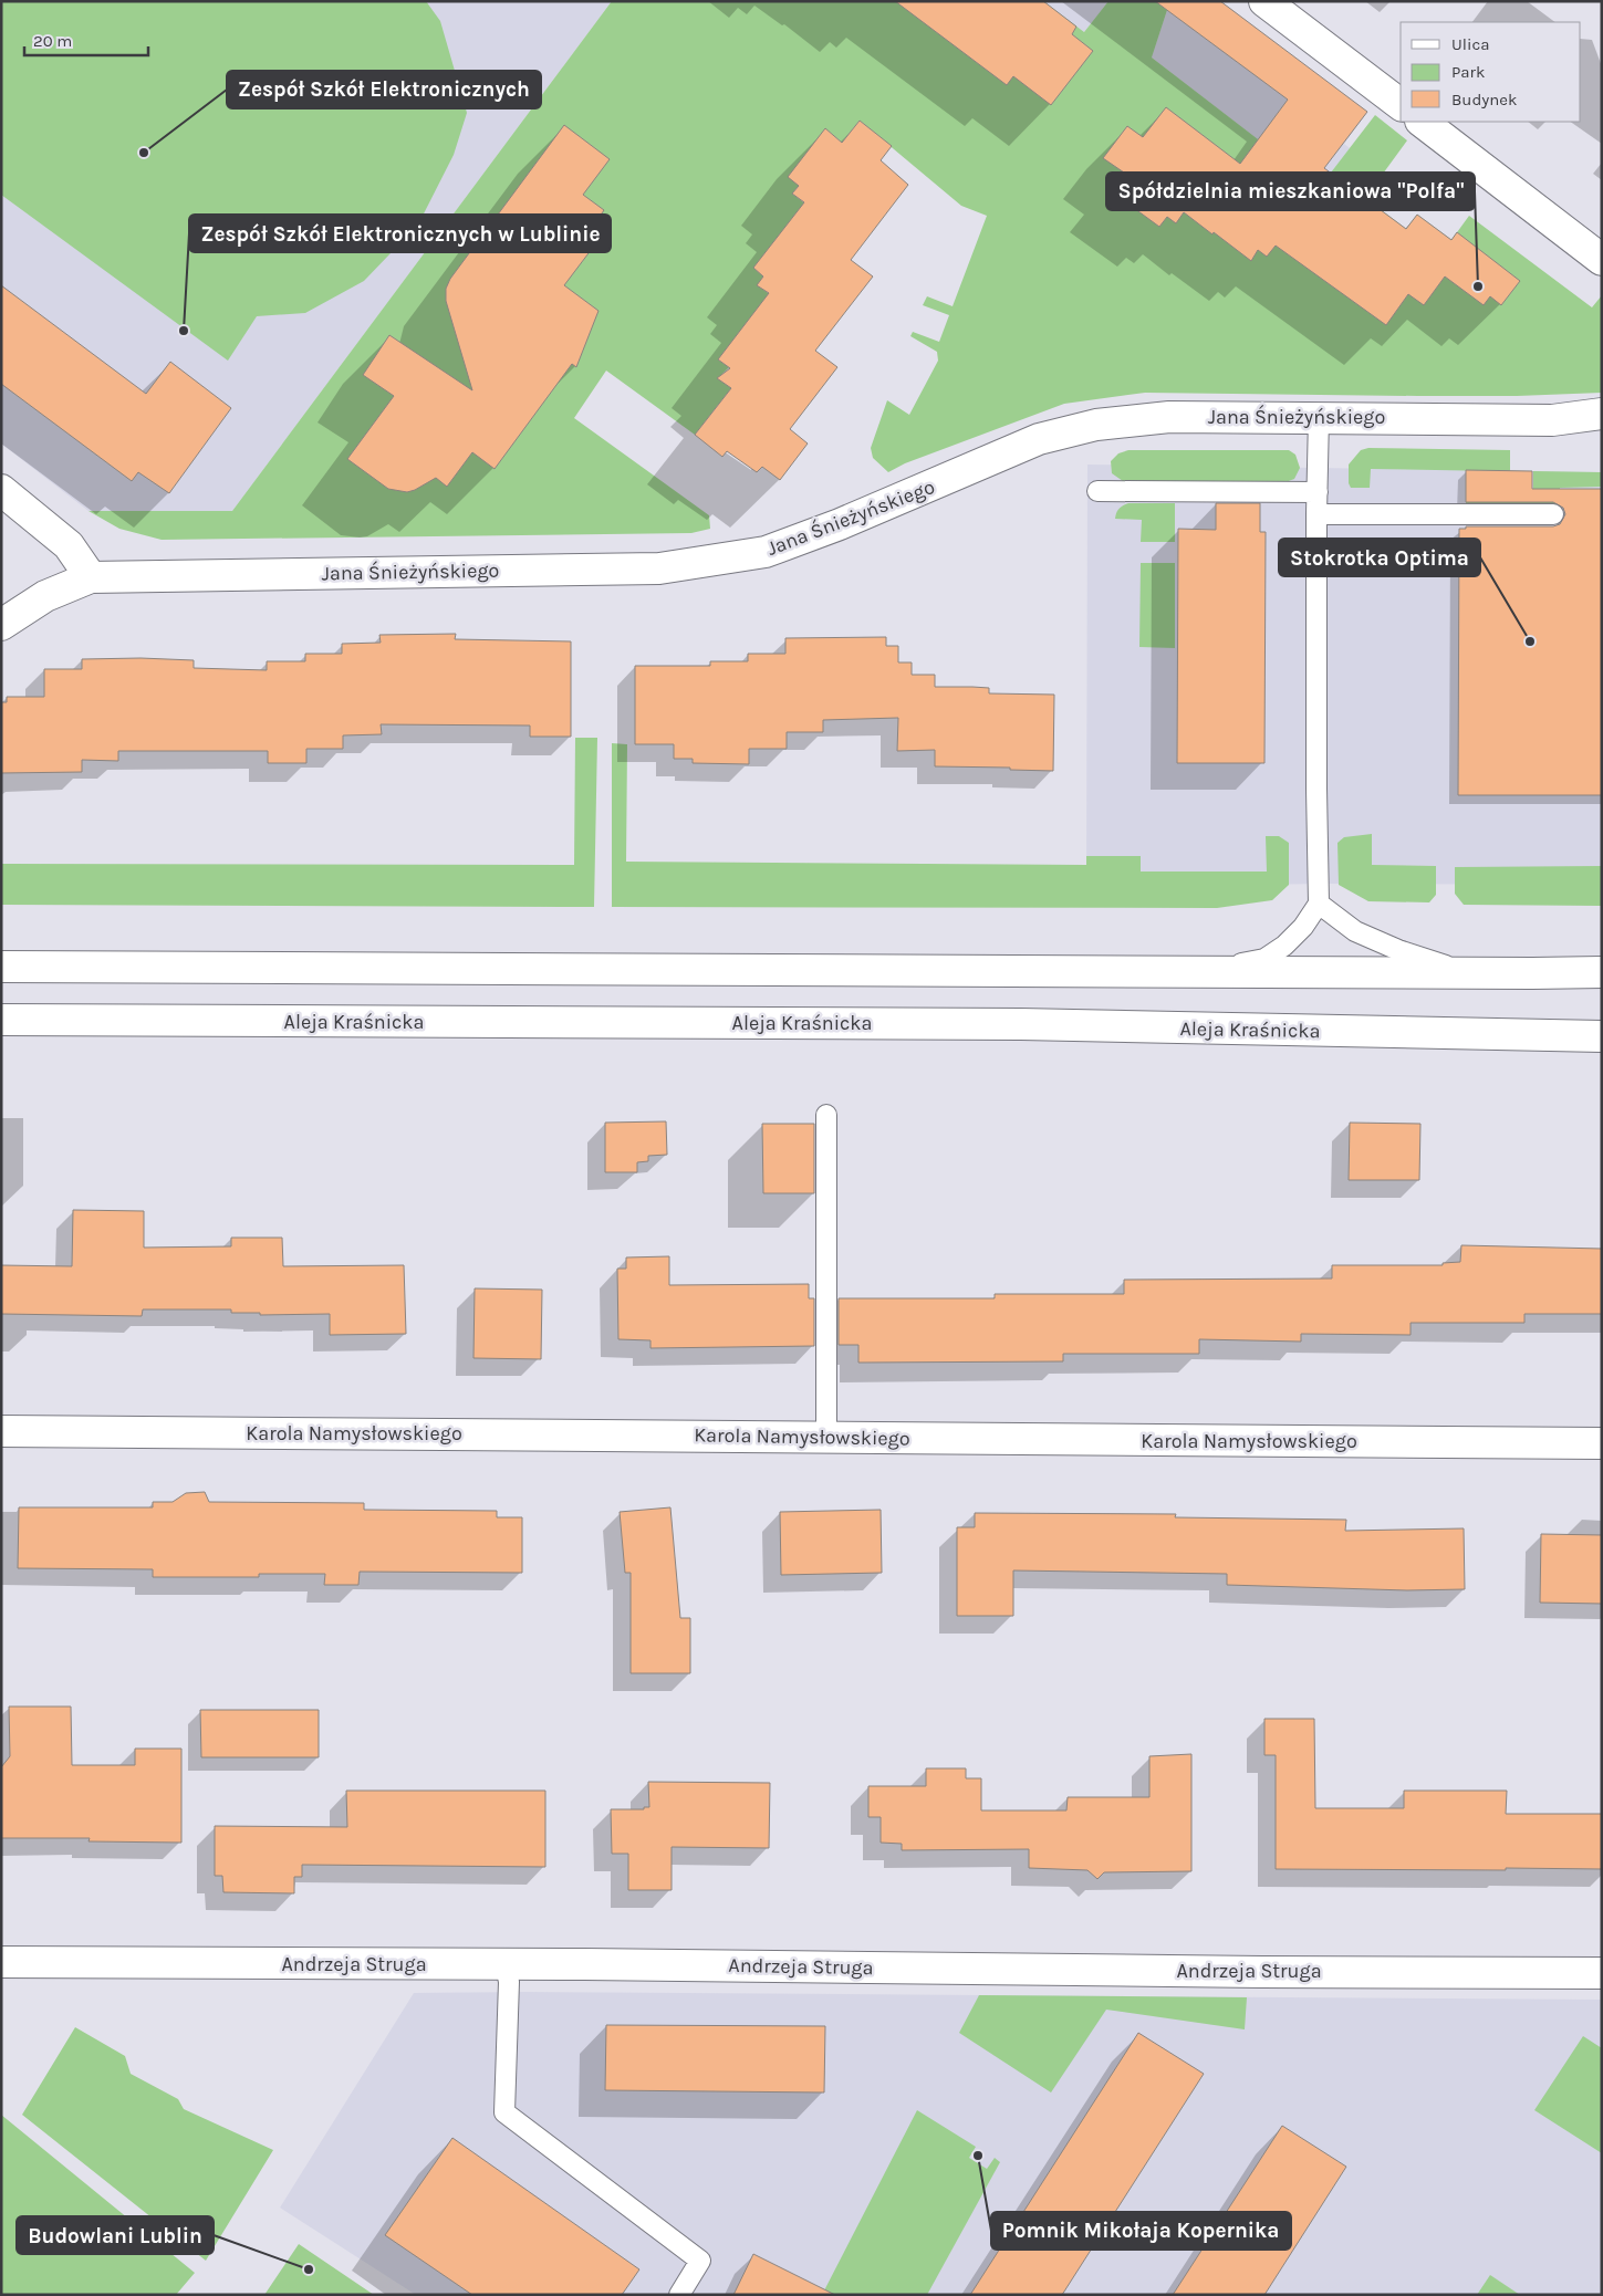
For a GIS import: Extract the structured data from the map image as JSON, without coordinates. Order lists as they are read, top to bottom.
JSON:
{
  "streets": {
    "street": [
      "Jana Śnieżyńskiego",
      "Aleja Kraśnicka",
      "Karola Namysłowskiego",
      "Andrzeja Struga"
    ]
  },
  "places": [
    "Zespół Szkół Elektronicznych",
    "Spółdzielnia mieszkaniowa \"Polfa\"",
    "Zespół Szkół Elektronicznych w Lublinie",
    "Stokrotka Optima",
    "Pomnik Mikołaja Kopernika",
    "Budowlani Lublin"
  ],
  "legend": ["Ulica", "Park", "Budynek"],
  "scale_bar": "20 m"
}
